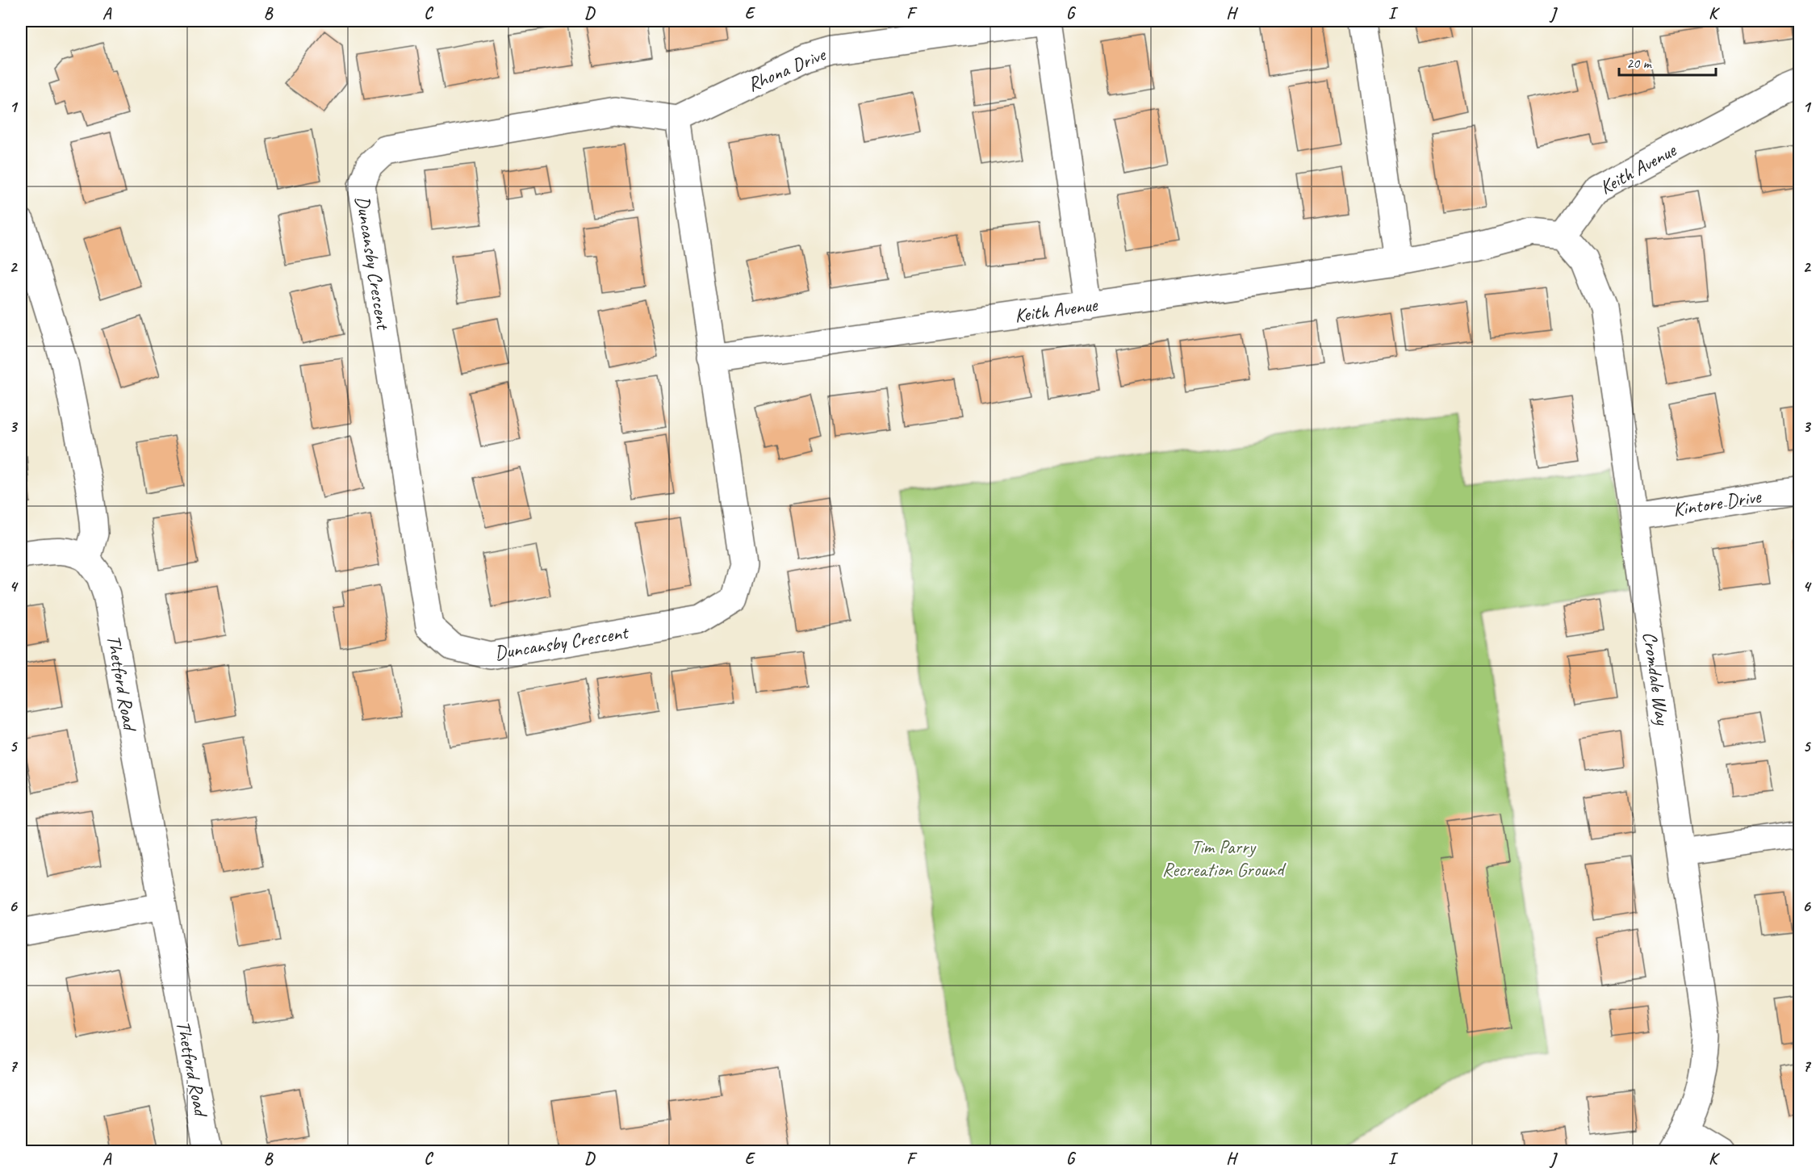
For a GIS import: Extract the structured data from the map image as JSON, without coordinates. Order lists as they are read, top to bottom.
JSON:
{
  "streets": {
    "street": [
      "Rhona Drive",
      "Keith Avenue",
      "Duncansby Crescent",
      "Kintore Drive",
      "Cromdale Way",
      "Thetford Road"
    ]
  },
  "crossings": [
    ["Rhona Drive", "Keith Avenue"],
    ["Rhona Drive", "Duncansby Crescent"],
    ["Keith Avenue", "Duncansby Crescent"],
    ["Keith Avenue", "Cromdale Way"],
    ["Kintore Drive", "Cromdale Way"]
  ],
  "parks": ["Tim Parry Recreation Ground"],
  "scale_bar": "20 m",
  "grid": {
    "columns": [
      "A",
      "B",
      "C",
      "D",
      "E",
      "F",
      "G",
      "H",
      "I",
      "J",
      "K"
    ],
    "rows": [
      "1",
      "2",
      "3",
      "4",
      "5",
      "6",
      "7"
    ]
  }
}
